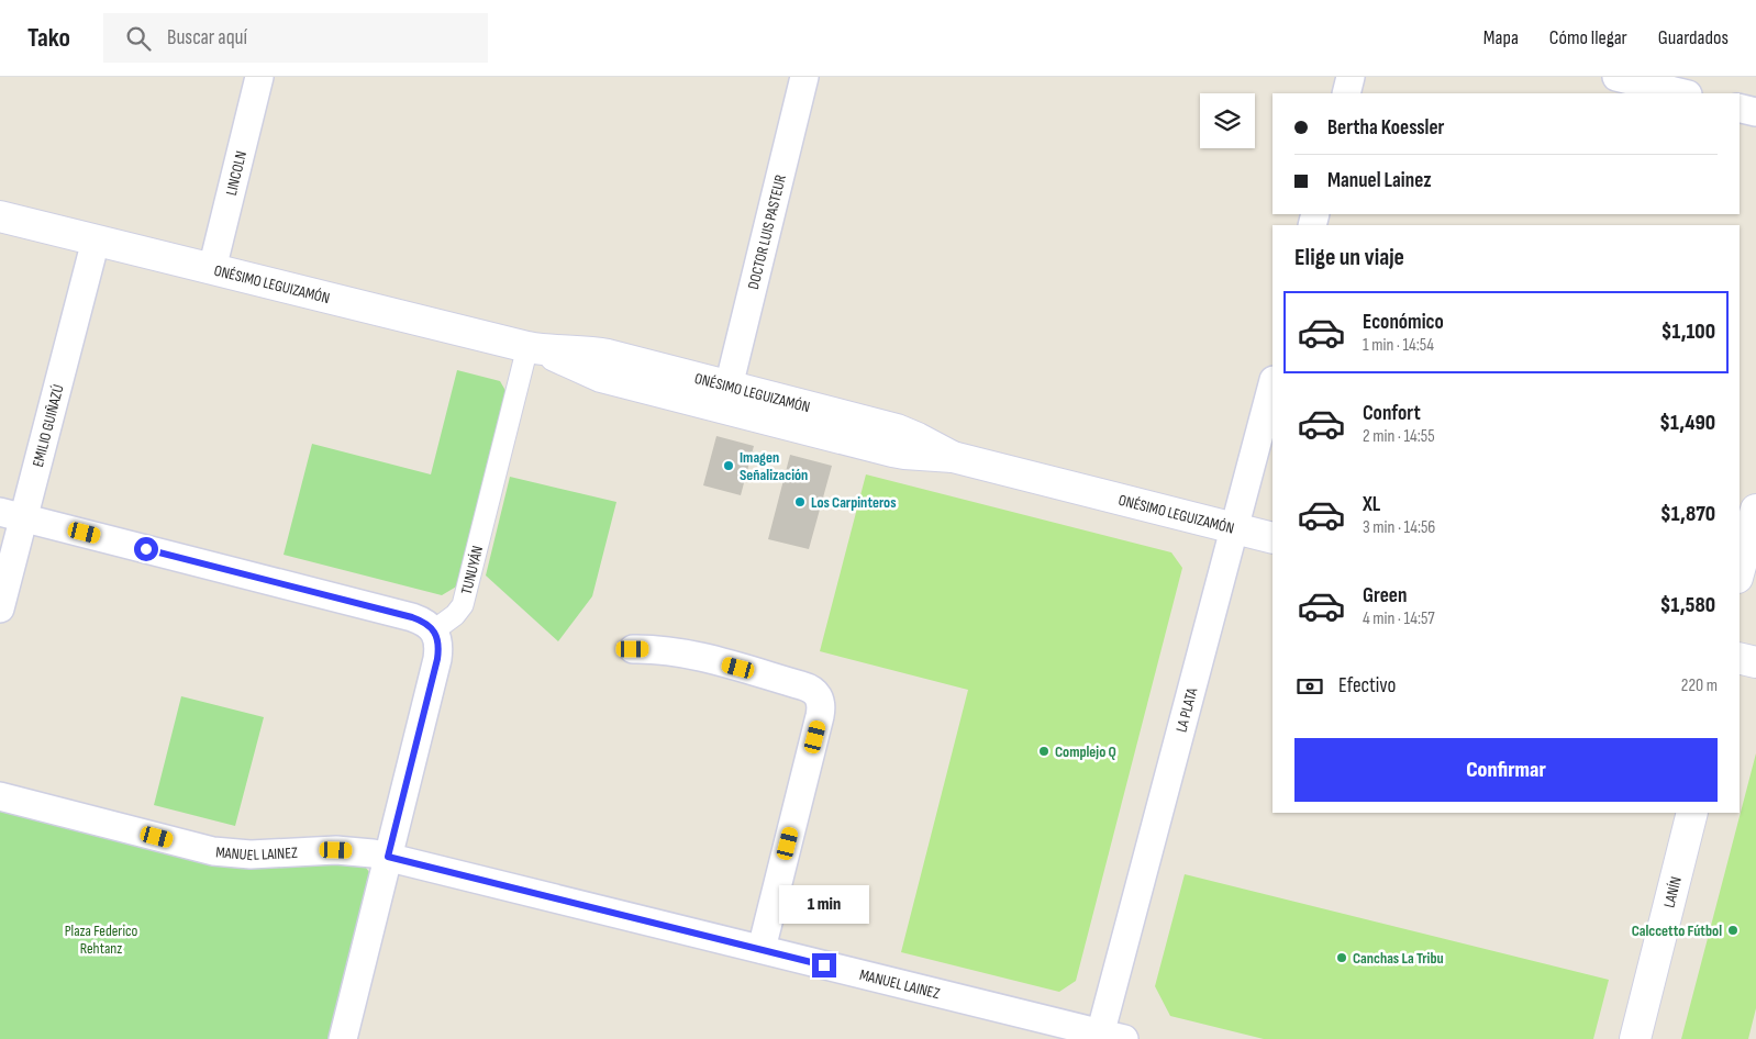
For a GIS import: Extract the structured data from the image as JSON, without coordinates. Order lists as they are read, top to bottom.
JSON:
{
  "streets": {
    "street": [
      "LINCOLN",
      "DOCTOR LUIS PASTEUR",
      "ONÉSIMO LEGUIZAMÓN",
      "EMILIO GUIÑAZÚ",
      "TUNUYÁN",
      "LA PLATA",
      "MANUEL LAINEZ",
      "LANÍN"
    ]
  },
  "crossings": [
    ["LINCOLN", "ONÉSIMO LEGUIZAMÓN"],
    ["DOCTOR LUIS PASTEUR", "ONÉSIMO LEGUIZAMÓN"],
    ["ONÉSIMO LEGUIZAMÓN", "EMILIO GUIÑAZÚ"],
    ["ONÉSIMO LEGUIZAMÓN", "TUNUYÁN"],
    ["ONÉSIMO LEGUIZAMÓN", "LA PLATA"],
    ["LA PLATA", "MANUEL LAINEZ"]
  ],
  "parks": ["Plaza Federico Rehtanz"],
  "places": [
    "Imagen Señalización",
    "Los Carpinteros",
    "Complejo Q",
    "Calccetto Fútbol",
    "Canchas La Tribu"
  ],
  "page": {
    "header": "Tako",
    "search": "Buscar aquí",
    "nav": ["Mapa", "Cómo llegar", "Guardados"],
    "banner": ["Bertha Koessler", "Manuel Lainez"],
    "heading": "Elige un viaje",
    "list": [
      {
        "name": "Económico",
        "note": "1 min · 14:54",
        "value": "$1,100"
      },
      {
        "name": "Confort",
        "note": "2 min · 14:55",
        "value": "$1,490"
      },
      {
        "name": "XL",
        "note": "3 min · 14:56",
        "value": "$1,870"
      },
      {
        "name": "Green",
        "note": "4 min · 14:57",
        "value": "$1,580"
      }
    ],
    "pay": ["Efectivo", "220 m"],
    "buttons": "Confirmar",
    "bubble": "1 min"
  }
}
